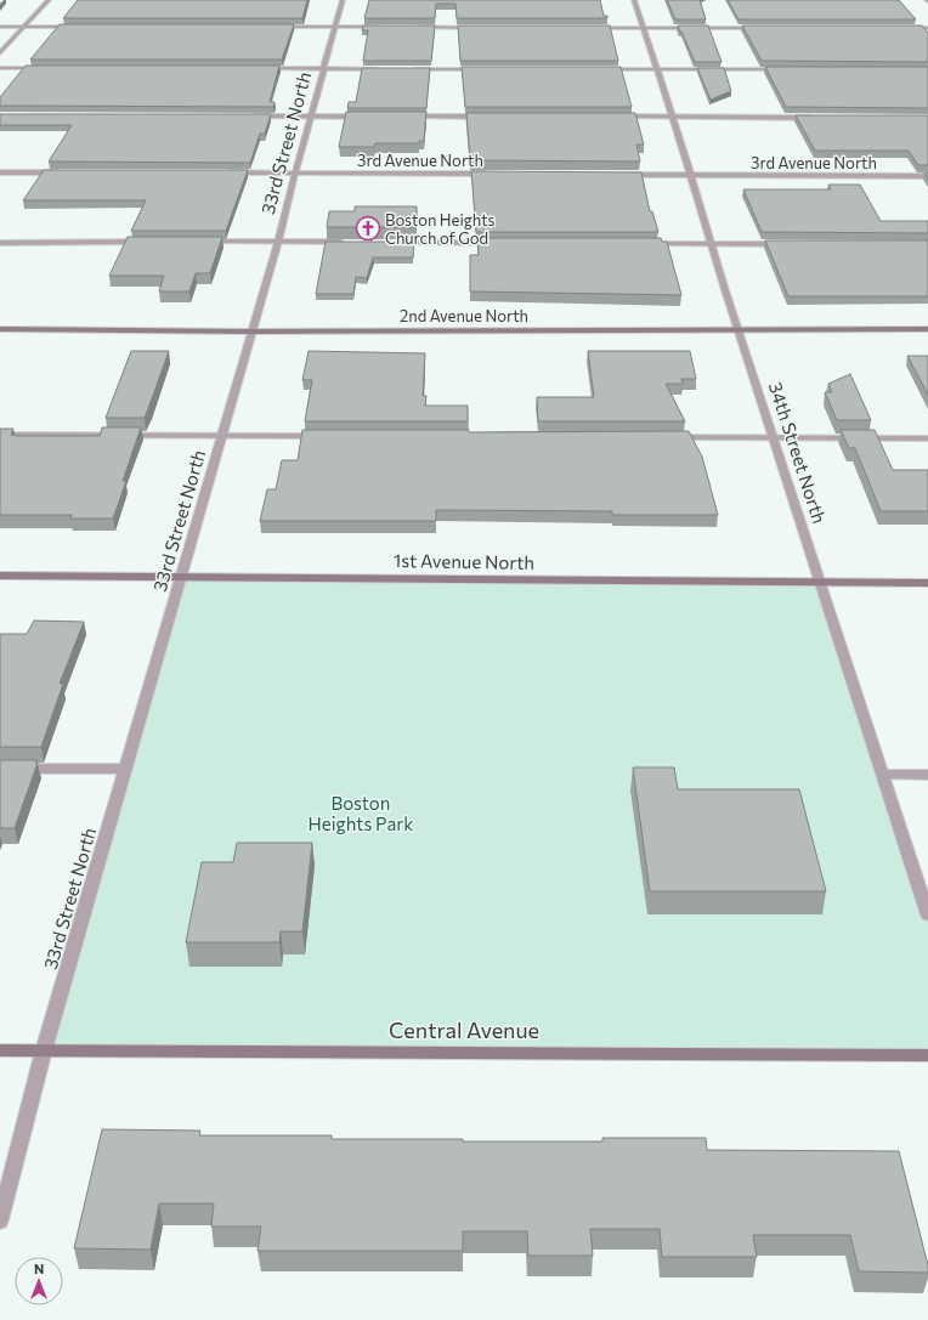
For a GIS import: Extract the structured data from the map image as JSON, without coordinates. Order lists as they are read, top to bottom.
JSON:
{
  "streets": {
    "main road": ["2nd Avenue North", "1st Avenue North", "Central Avenue"],
    "street": ["33rd Street North", "3rd Avenue North", "34th Street North"]
  },
  "crossings": [
    ["33rd Street North", "3rd Avenue North"],
    ["33rd Street North", "2nd Avenue North"],
    ["33rd Street North", "1st Avenue North"],
    ["33rd Street North", "Central Avenue"],
    ["3rd Avenue North", "34th Street North"],
    ["2nd Avenue North", "34th Street North"],
    ["34th Street North", "1st Avenue North"]
  ],
  "parks": ["Boston Heights Park"],
  "places": {
    "church": ["Boston Heights Church of God"]
  },
  "north": "top"
}
